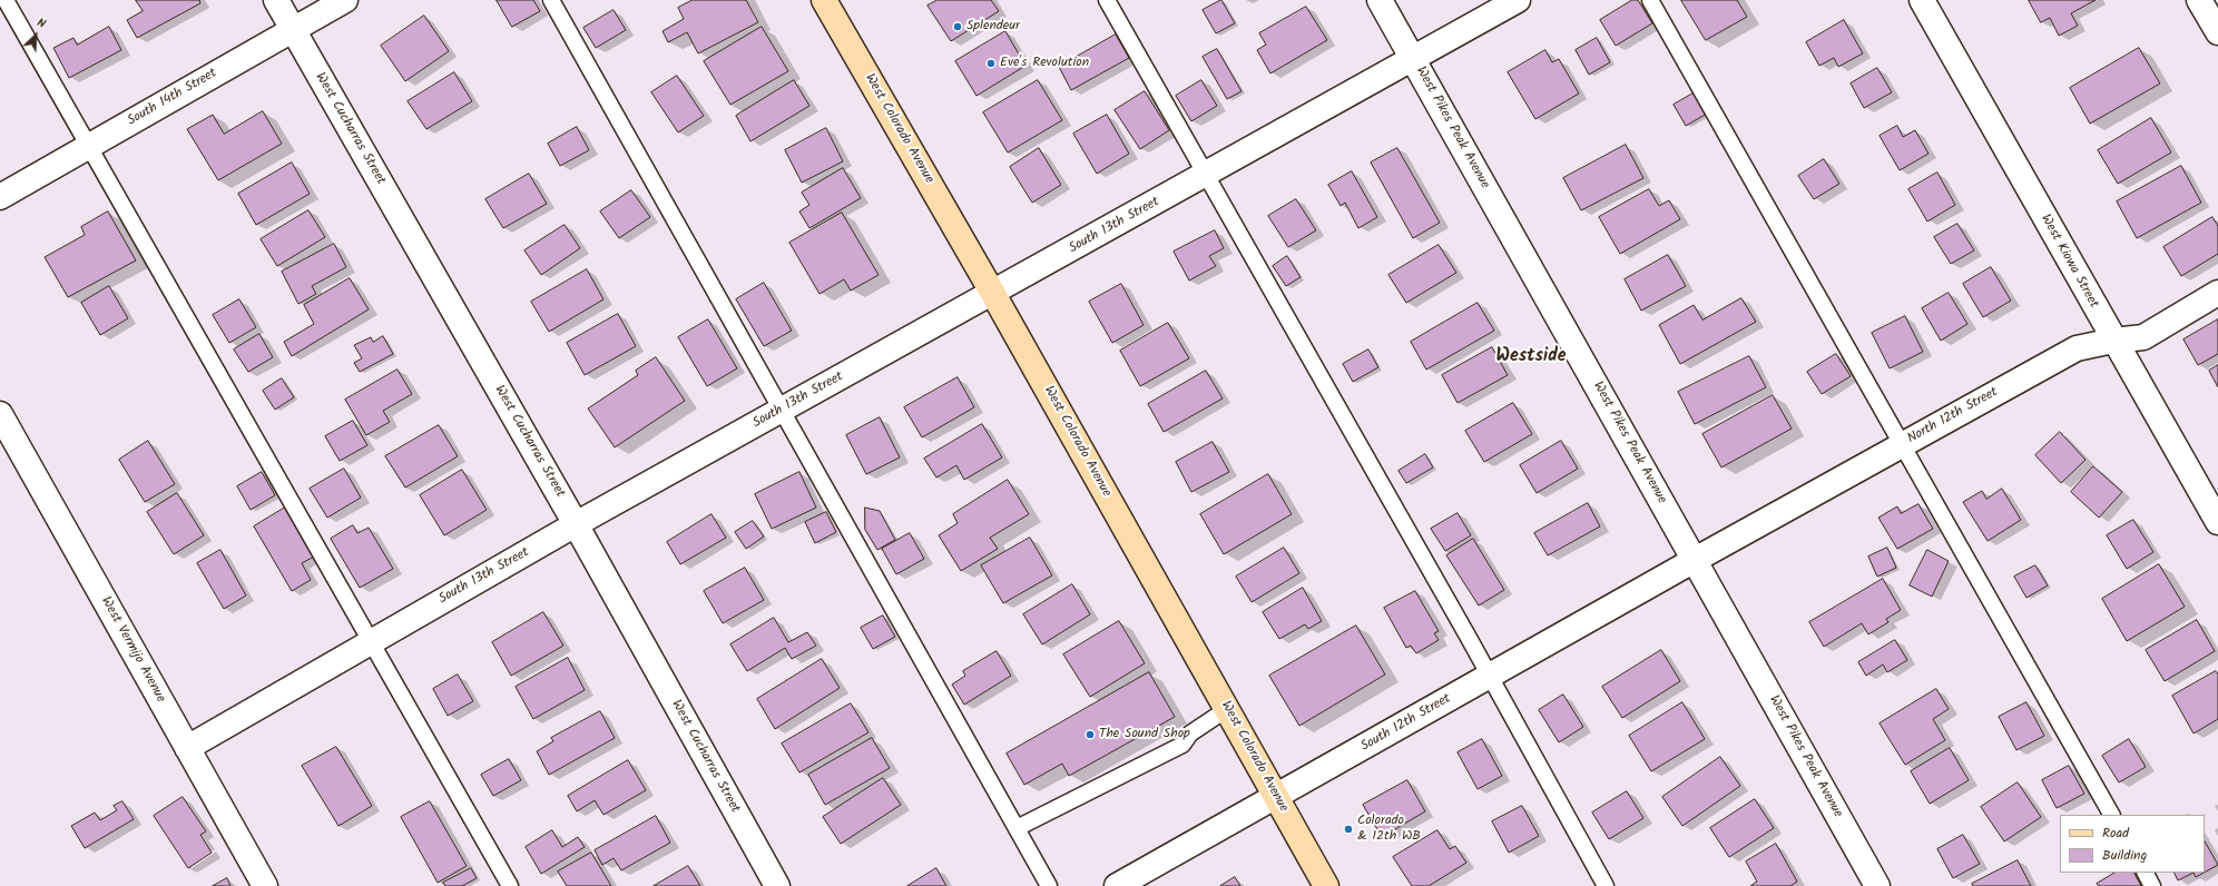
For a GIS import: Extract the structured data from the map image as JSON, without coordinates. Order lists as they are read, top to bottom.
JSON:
{
  "streets": {
    "main road": ["West Colorado Avenue"],
    "street": [
      "South 14th Street",
      "West Pikes Peak Avenue",
      "West Cucharras Street",
      "South 13th Street",
      "West Kiowa Street",
      "North 12th Street",
      "West Vermijo Avenue",
      "South 12th Street"
    ]
  },
  "crossings": [
    ["South 14th Street", "West Cucharras Street"],
    ["West Pikes Peak Avenue", "South 13th Street"],
    ["West Pikes Peak Avenue", "North 12th Street"],
    ["West Pikes Peak Avenue", "South 12th Street"],
    ["West Cucharras Street", "South 13th Street"],
    ["West Colorado Avenue", "South 13th Street"],
    ["West Colorado Avenue", "South 12th Street"],
    ["South 13th Street", "West Vermijo Avenue"],
    ["West Kiowa Street", "North 12th Street"],
    ["North 12th Street", "South 12th Street"]
  ],
  "districts": ["Westside"],
  "places": [
    "Splendeur",
    "Eve's Revolution",
    "The Sound Shop",
    "Colorado & 12th WB"
  ],
  "legend": ["Road", "Building"],
  "north": "top right"
}
